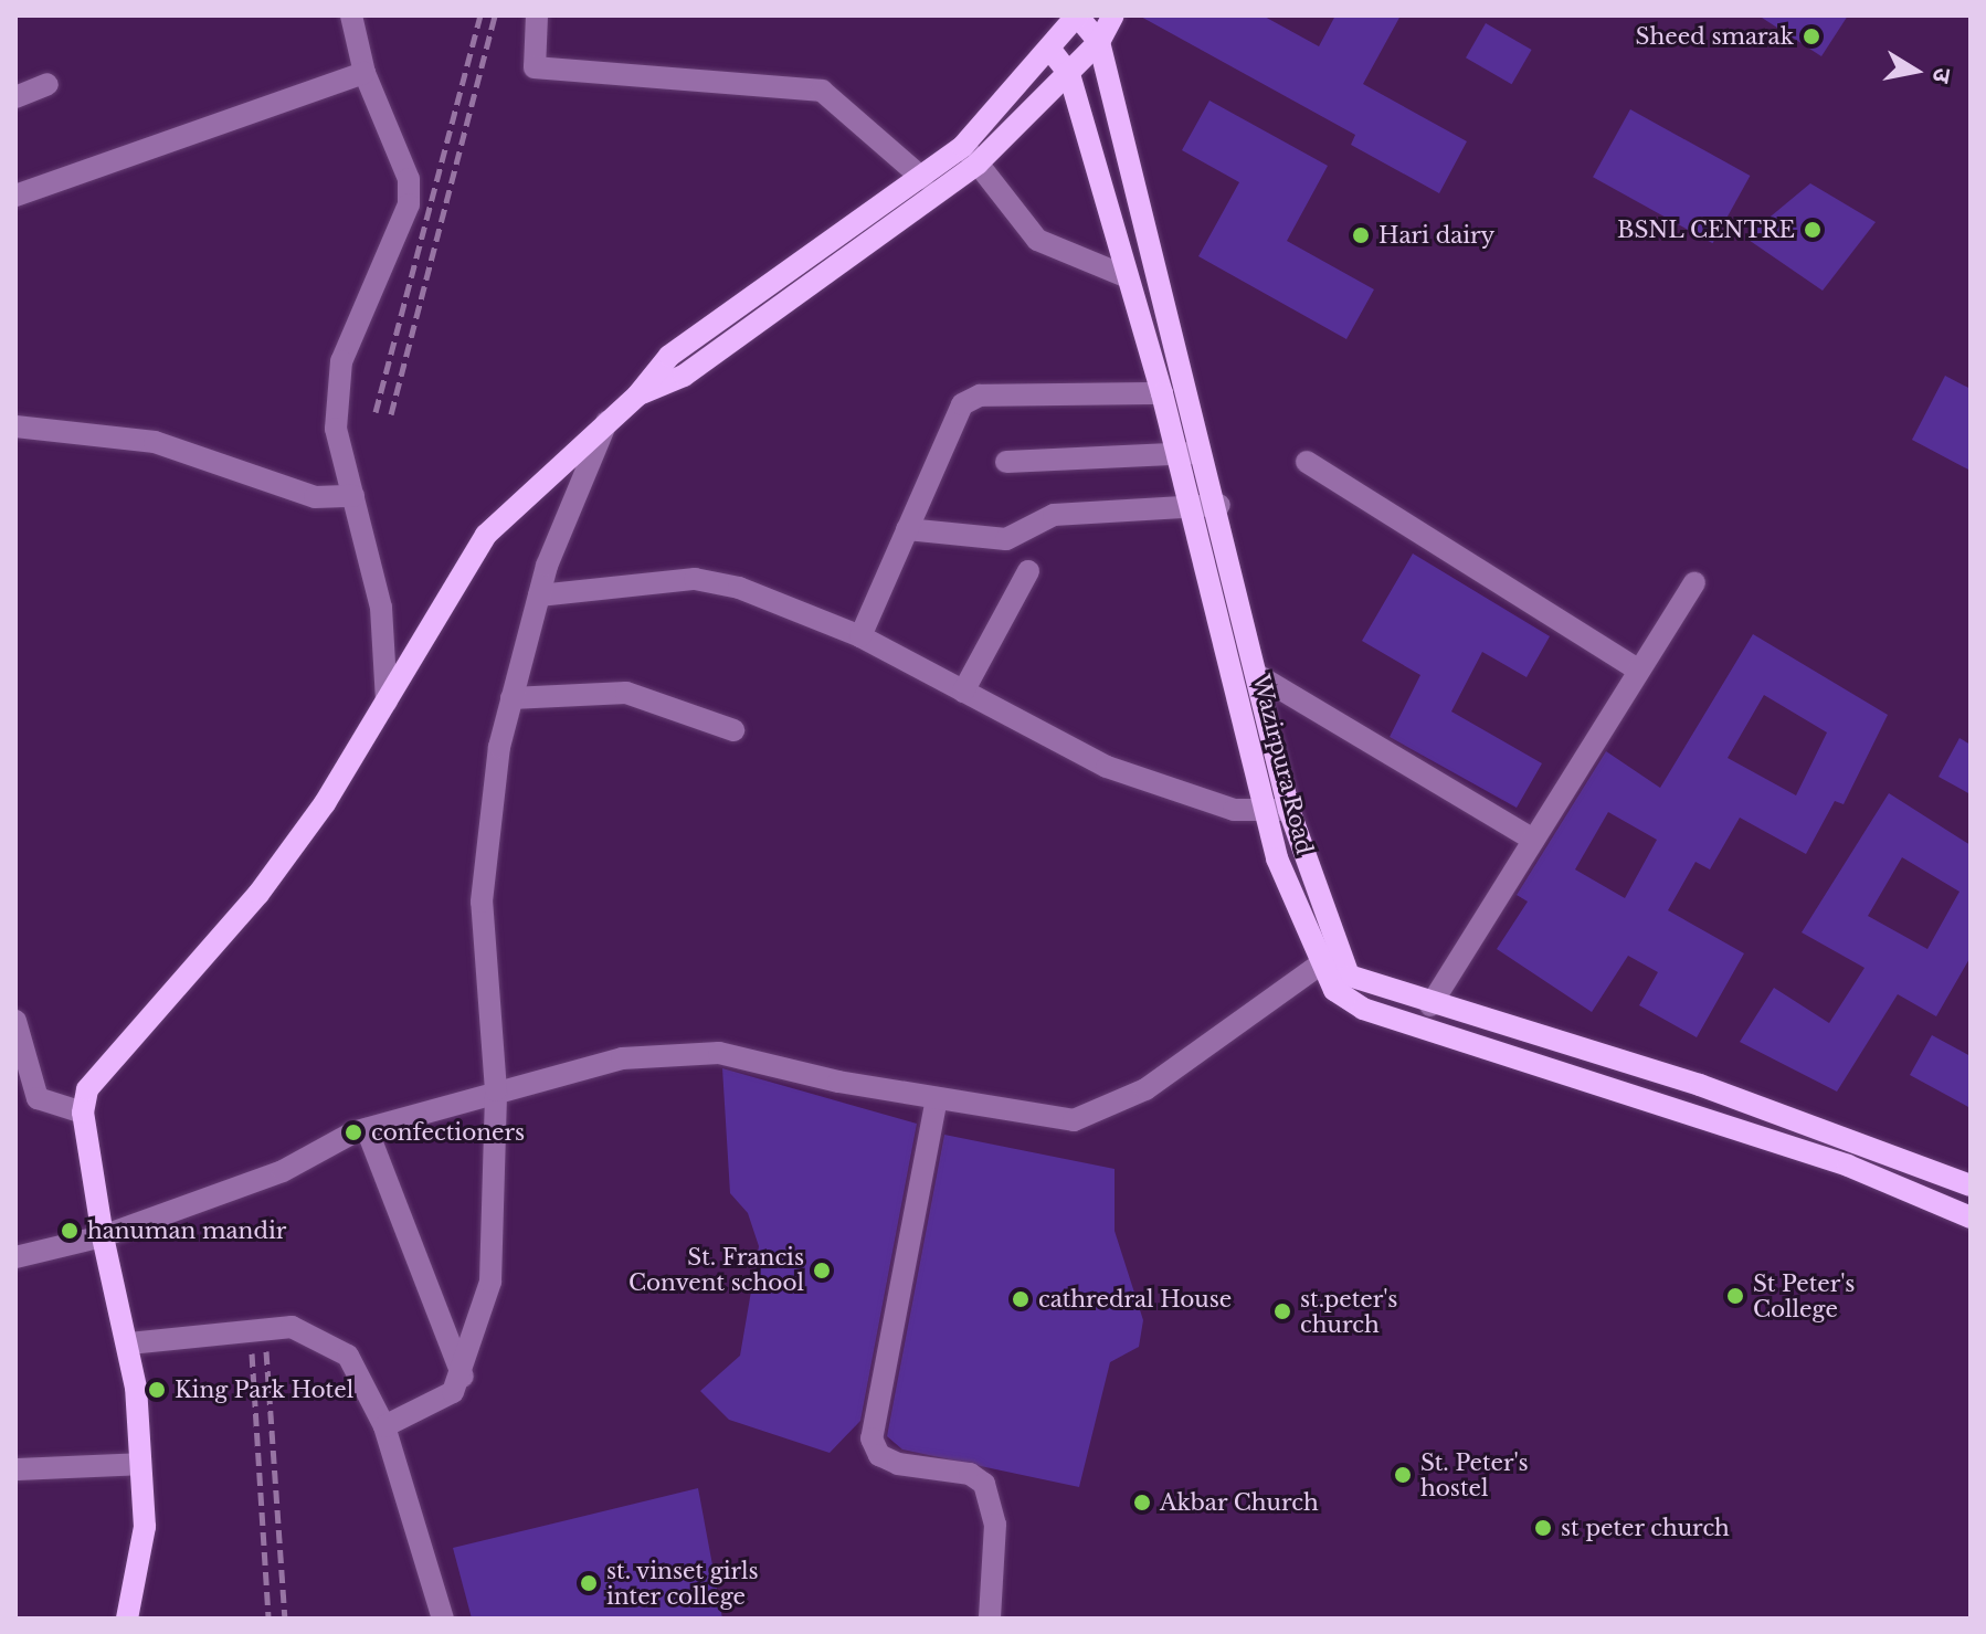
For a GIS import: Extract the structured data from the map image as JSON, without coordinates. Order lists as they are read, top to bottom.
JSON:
{
  "streets": {
    "main road": ["Wazirpura Road"]
  },
  "places": [
    "Sheed smarak",
    "BSNL CENTRE",
    "Hari dairy",
    "confectioners",
    "hanuman mandir",
    "St. Francis Convent school",
    "St Peter's College",
    "cathredral House",
    "st.peter's church",
    "King Park Hotel",
    "St. Peter's hostel",
    "Akbar Church",
    "st peter church",
    "st. vinset girls inter college"
  ],
  "north": "right"
}
